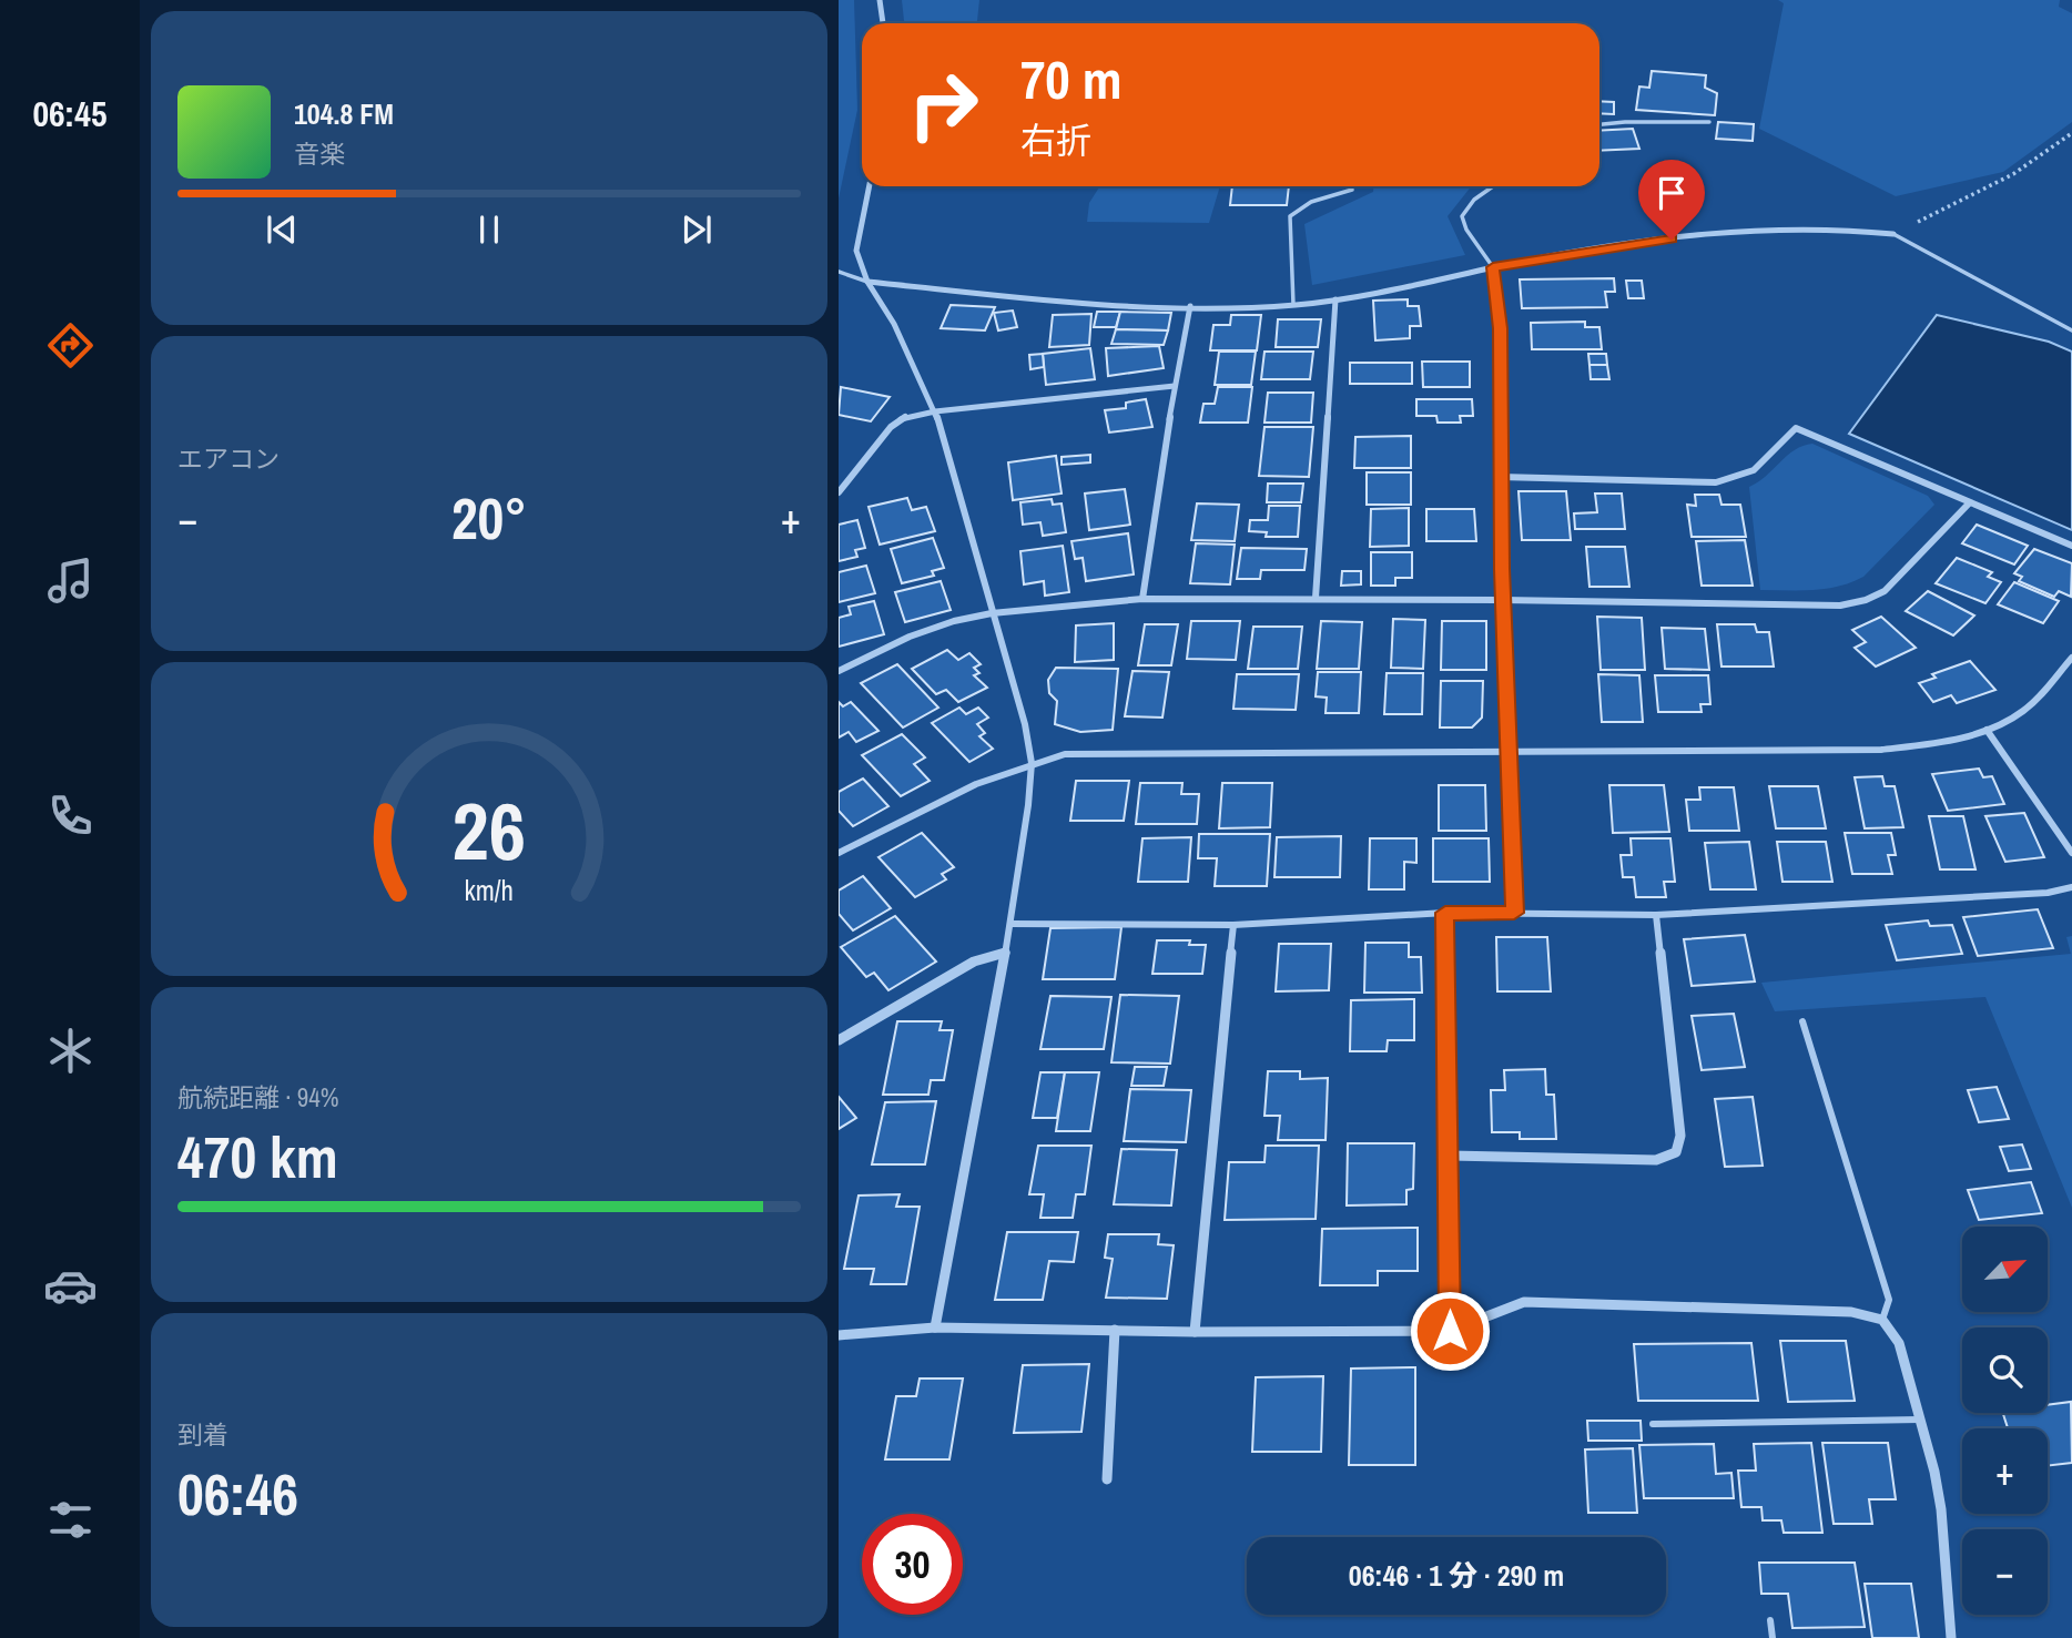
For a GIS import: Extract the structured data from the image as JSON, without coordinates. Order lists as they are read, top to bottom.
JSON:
{
  "north": "top right",
  "page": {
    "tabs": "06:45",
    "turn": ["70 m", "右折"],
    "song": ["104.8 FM", "音楽"],
    "tile": [
      "エアコン",
      ["航続距離 · 94%", "470 km"],
      ["到着", "06:46"]
    ],
    "heat": ["−", "20°", "+"],
    "map_buttons": ["+", "−"],
    "limit": "30",
    "trip": "06:46 · 1 分 · 290 m",
    "gauge": ["26", "km/h"]
  }
}
